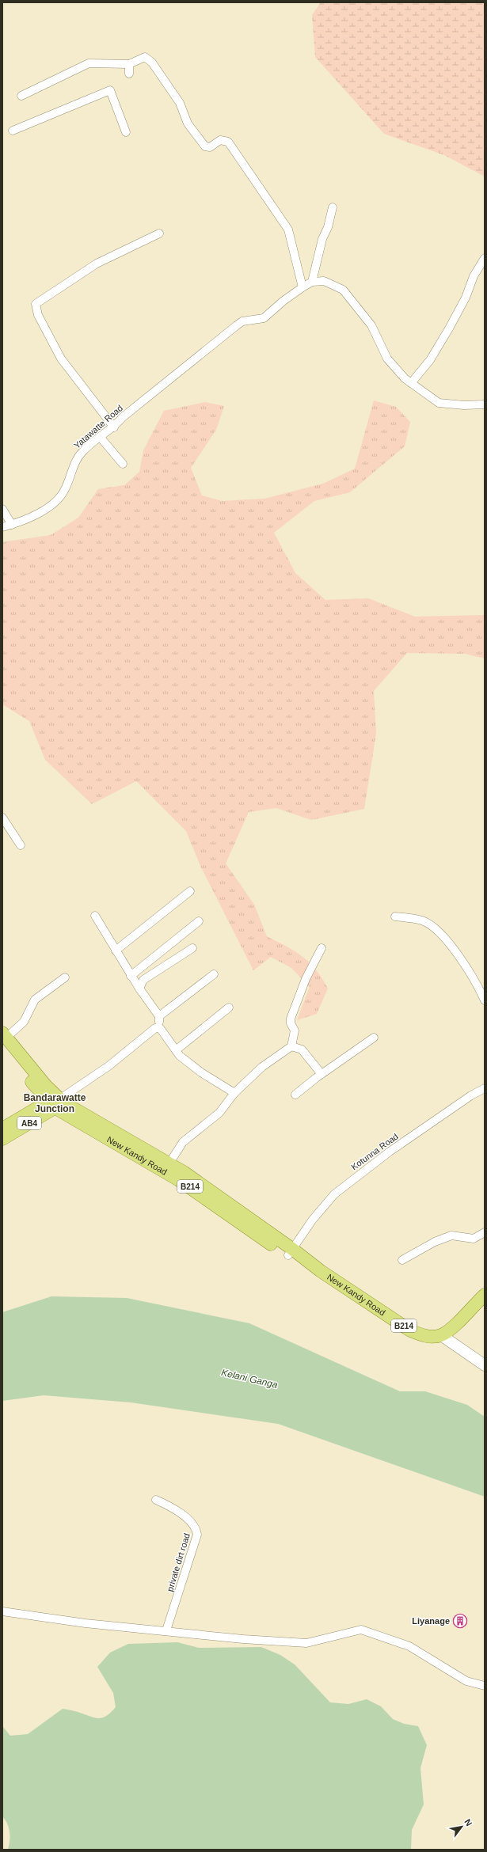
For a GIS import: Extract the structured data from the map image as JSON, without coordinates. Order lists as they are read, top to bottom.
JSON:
{
  "streets": {
    "main road": ["AB4", "New Kandy Road", "B214"],
    "street": ["Yatawatte Road", "Kotunna Road", "private dirt road"]
  },
  "crossings": [
    ["AB4", "New Kandy Road"],
    ["AB4", "B214"],
    ["Kotunna Road", "New Kandy Road"],
    ["New Kandy Road", "B214"]
  ],
  "districts": ["Bandarawatte Junction"],
  "water": ["Kelani Ganga"],
  "places": {
    "building": ["Liyanage"]
  },
  "north": "top right"
}
